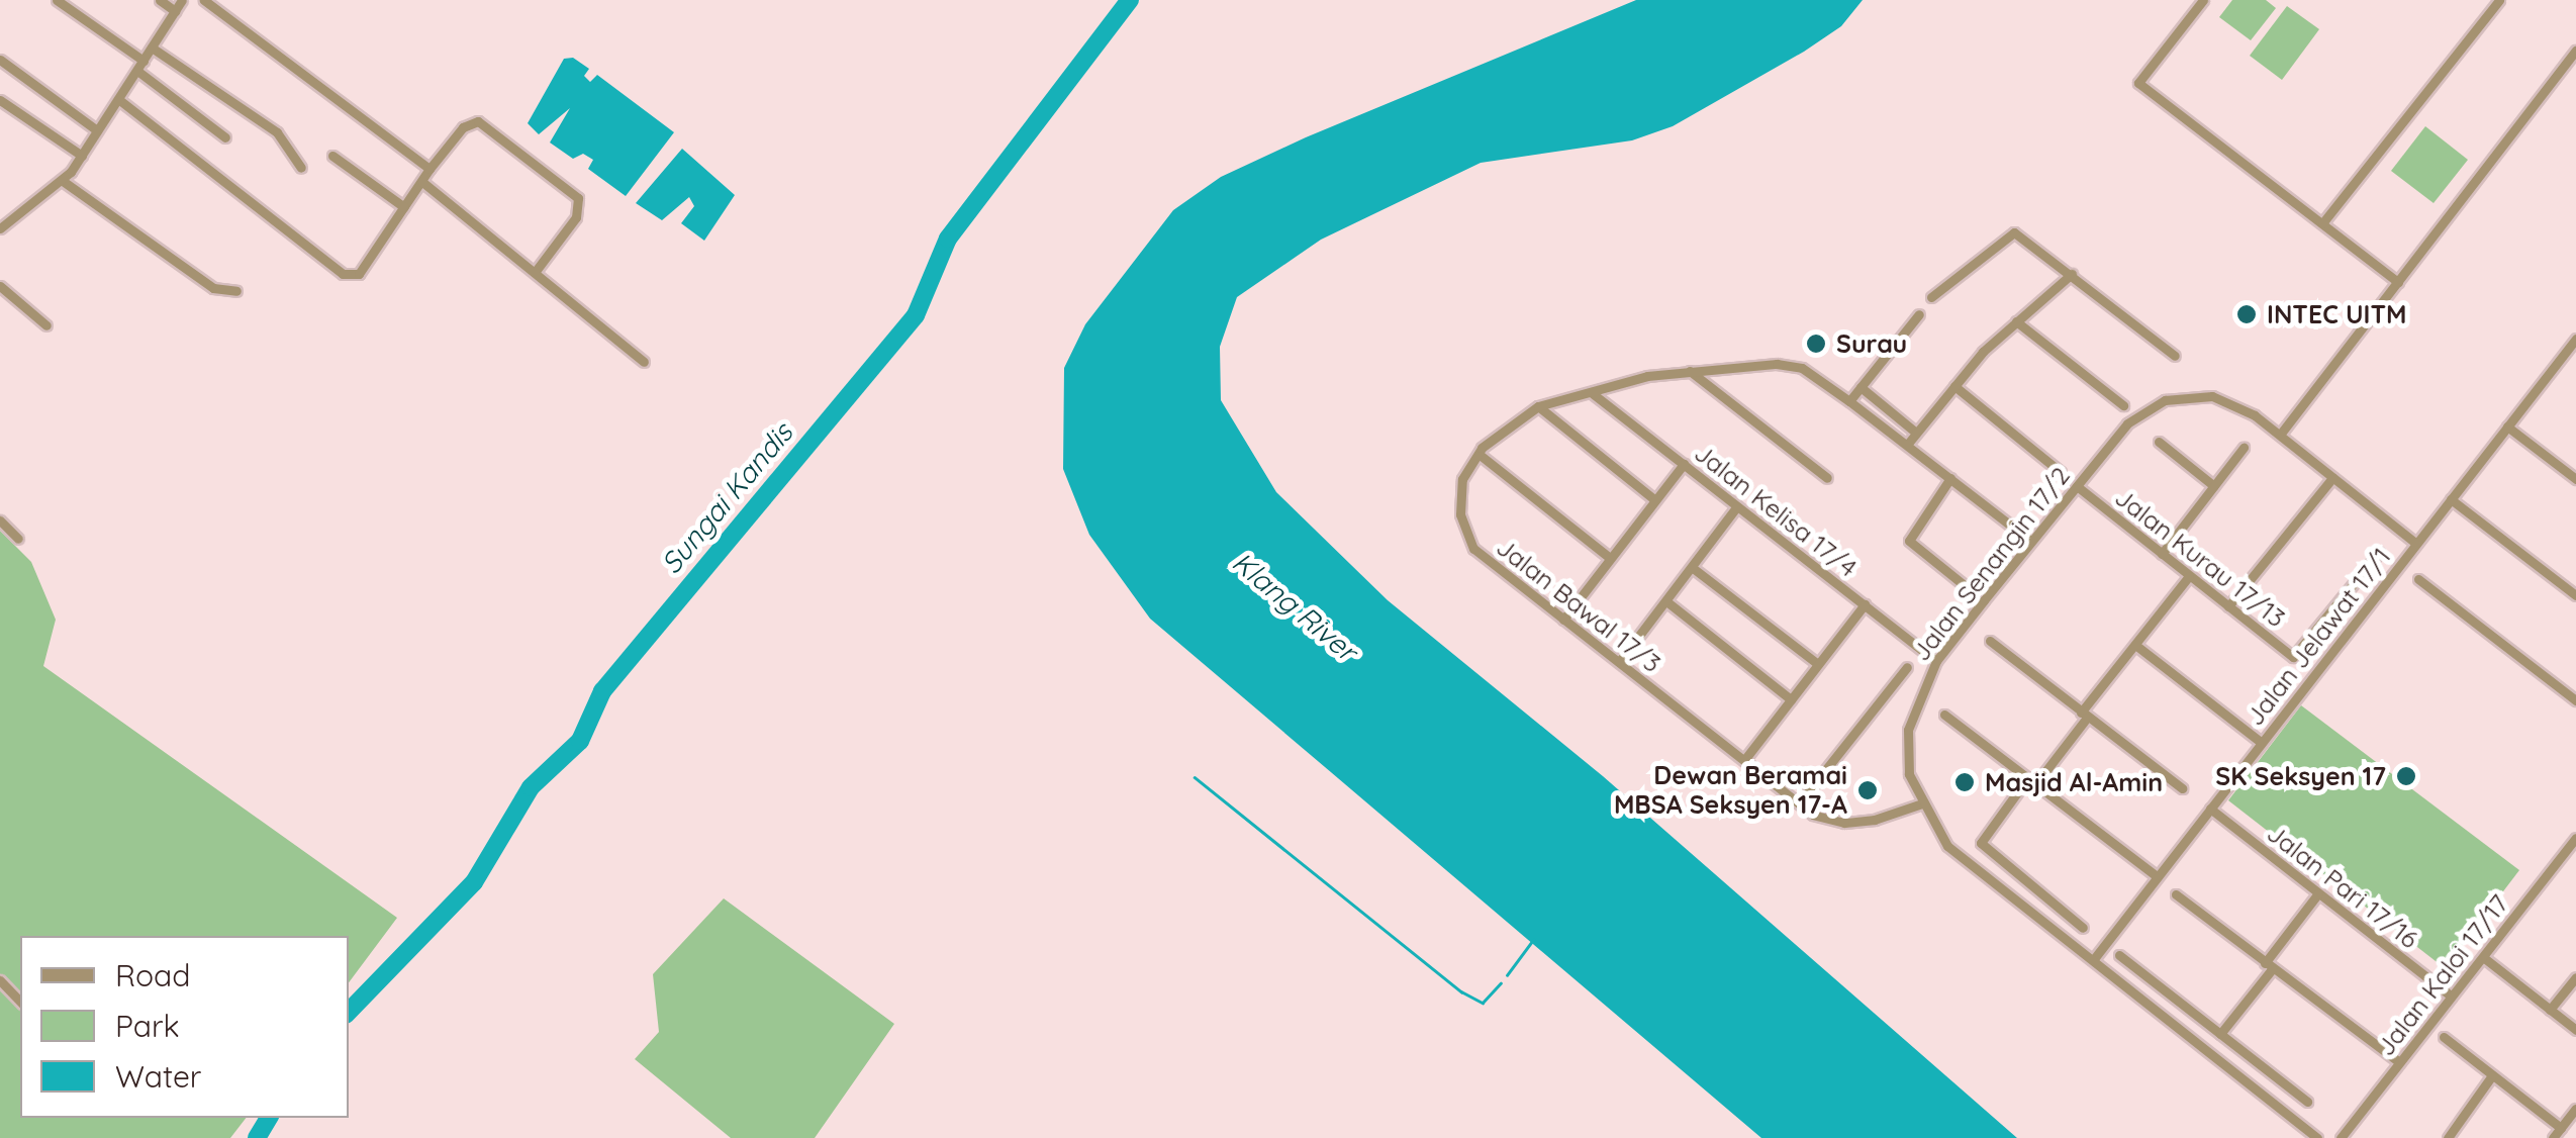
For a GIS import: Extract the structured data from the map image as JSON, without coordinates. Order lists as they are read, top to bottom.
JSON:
{
  "streets": {
    "street": [
      "Jalan Kelisa 17/4",
      "Jalan Kurau 17/13",
      "Jalan Senangin 17/2",
      "Jalan Bawal 17/3",
      "Jalan Jelawat 17/1",
      "Jalan Pari 17/16",
      "Jalan Kaloi 17/17"
    ]
  },
  "crossings": [
    ["Jalan Kelisa 17/4", "Jalan Senangin 17/2"],
    ["Jalan Kurau 17/13", "Jalan Senangin 17/2"],
    ["Jalan Senangin 17/2", "Jalan Bawal 17/3"],
    ["Jalan Senangin 17/2", "Jalan Jelawat 17/1"],
    ["Jalan Jelawat 17/1", "Jalan Pari 17/16"],
    ["Jalan Pari 17/16", "Jalan Kaloi 17/17"]
  ],
  "water": ["Sungai Kandis", "Klang River"],
  "places": [
    "INTEC UITM",
    "Surau",
    "SK Seksyen 17",
    "Masjid Al-Amin",
    "Dewan Beramai MBSA Seksyen 17-A"
  ],
  "legend": ["Road", "Park", "Water"]
}
